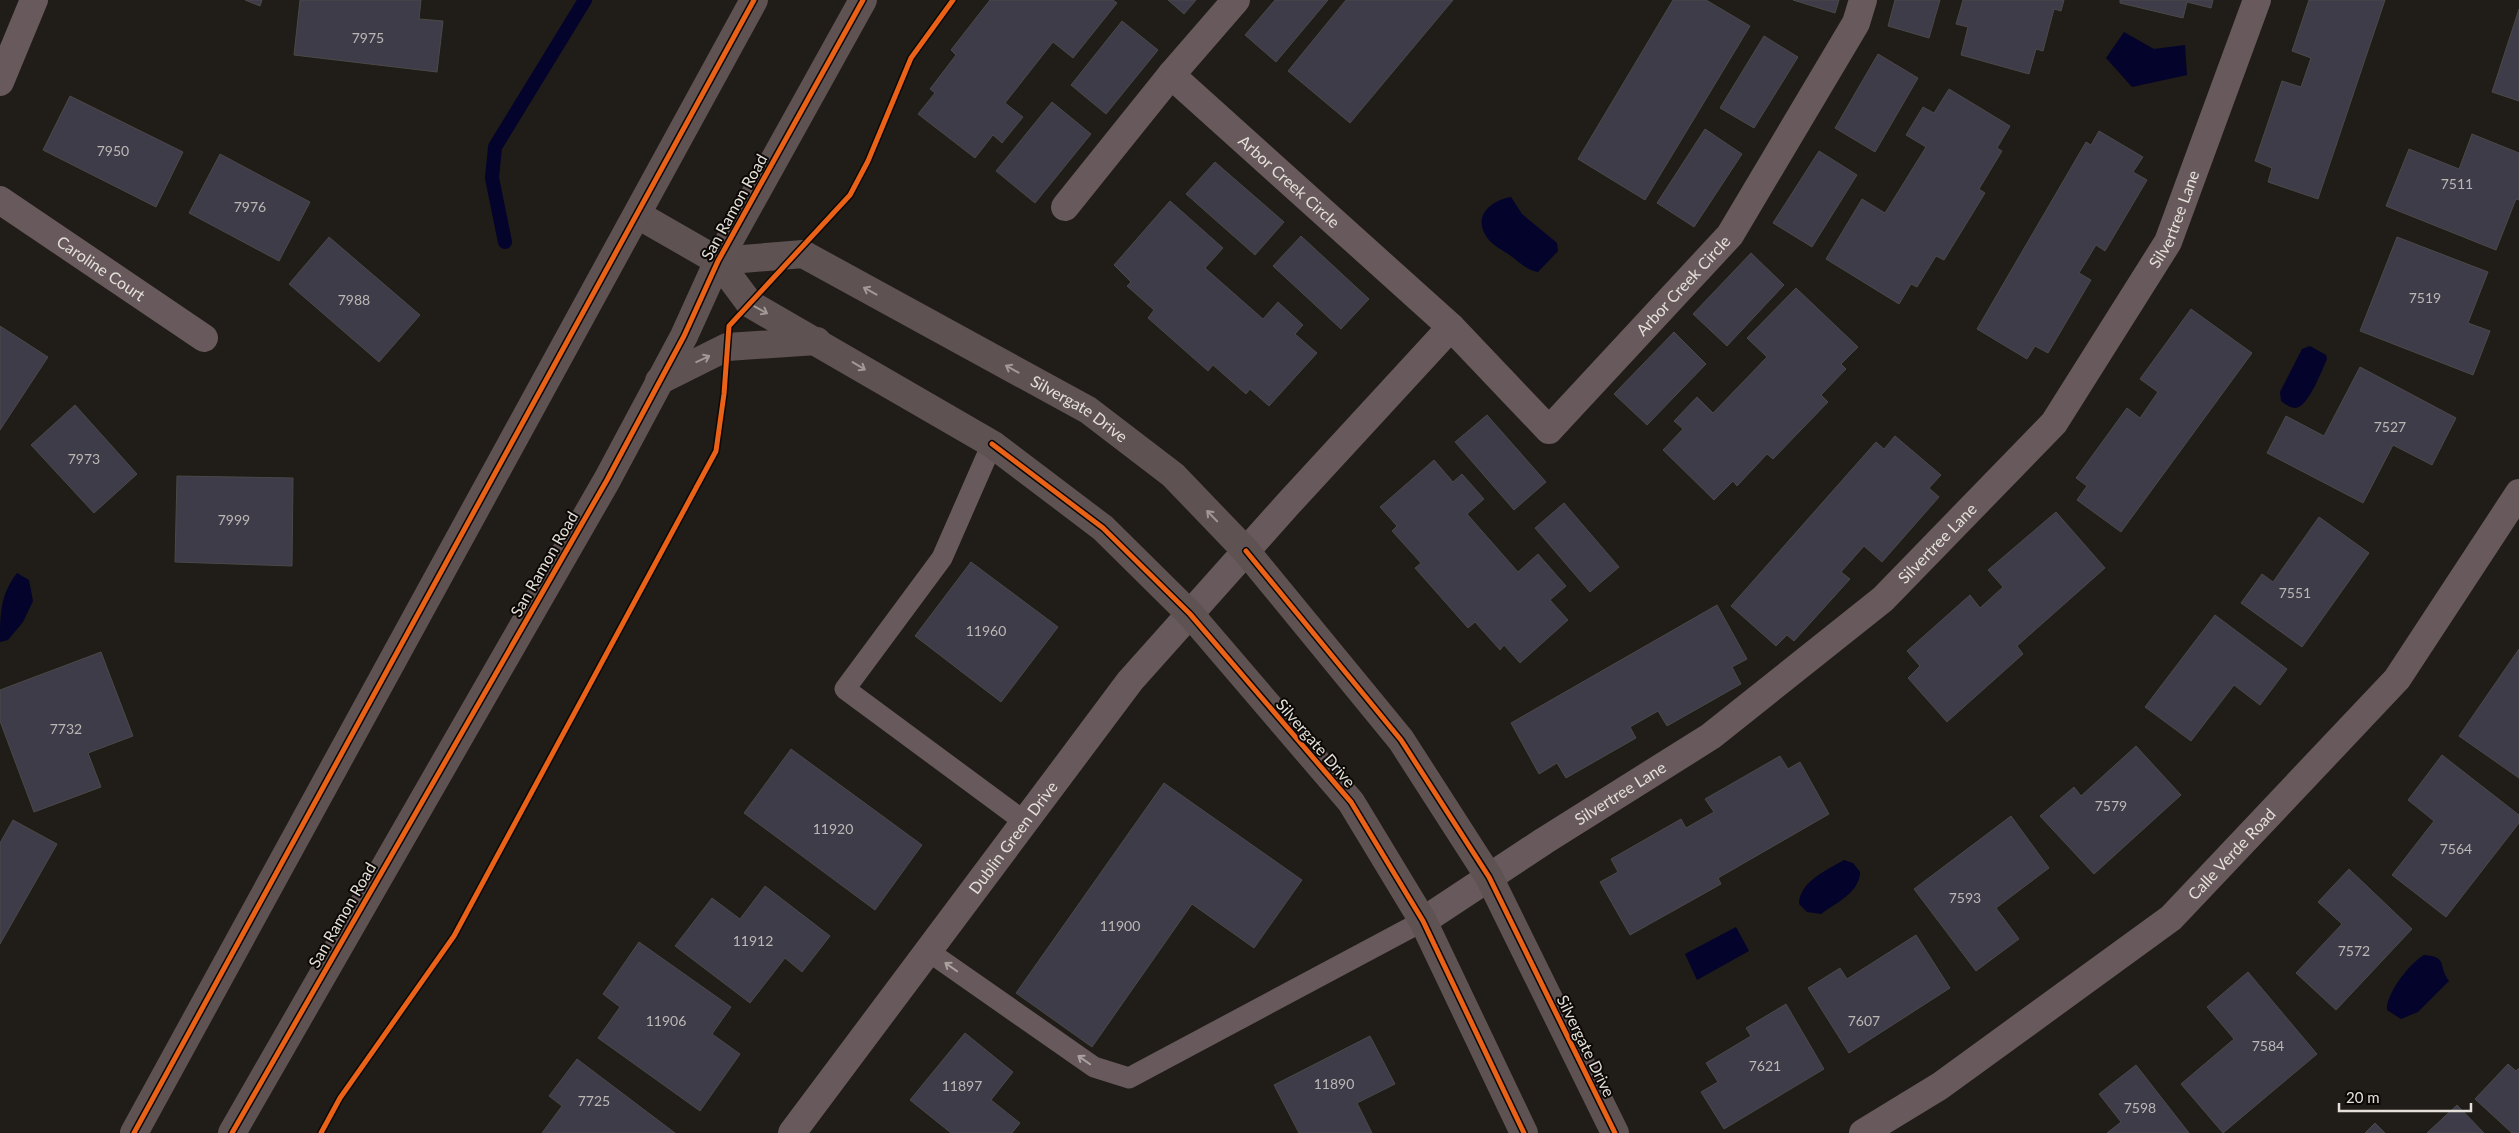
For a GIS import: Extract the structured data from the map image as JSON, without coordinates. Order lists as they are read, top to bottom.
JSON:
{
  "streets": {
    "main road": ["San Ramon Road", "Silvergate Drive"],
    "street": [
      "Arbor Creek Circle",
      "Silvertree Lane",
      "Caroline Court",
      "Dublin Green Drive",
      "Calle Verde Road"
    ]
  },
  "crossings": [
    ["San Ramon Road", "Silvergate Drive"],
    ["Silvertree Lane", "Silvergate Drive"],
    ["Silvergate Drive", "Dublin Green Drive"]
  ],
  "house_numbers": [
    "7975",
    "7950",
    "7511",
    "7976",
    "7519",
    "7988",
    "7527",
    "7973",
    "7999",
    "7551",
    "11960",
    "7732",
    "7579",
    "11920",
    "7564",
    "7593",
    "11900",
    "11912",
    "7572",
    "11906",
    "7607",
    "7584",
    "7621",
    "11890",
    "11897",
    "7725",
    "7598"
  ],
  "scale_bar": "20 m"
}
